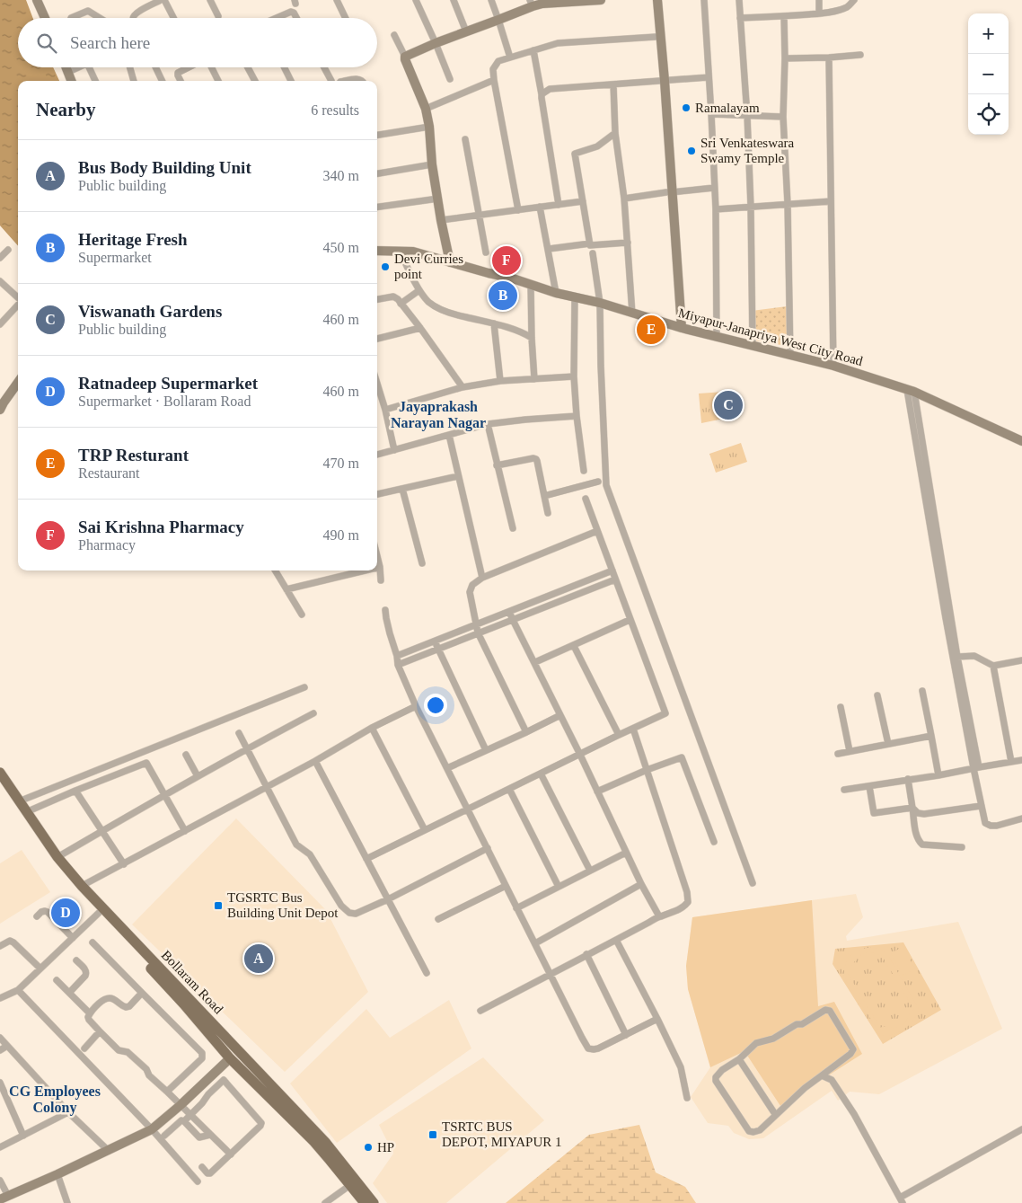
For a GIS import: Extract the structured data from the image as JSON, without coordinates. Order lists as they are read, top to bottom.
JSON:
{
  "streets": {
    "main road": ["Bollaram Road"],
    "street": ["Miyapur-Janapriya West City Road"]
  },
  "districts": ["Jayaprakash Narayan Nagar", "CG Employees Colony"],
  "places": {
    "other": [
      "Ramalayam",
      "Sri Venkateswara Swamy Temple",
      "Devi Curries point",
      "HP"
    ],
    "transit": ["TGSRTC Bus Building Unit Depot", "TSRTC BUS DEPOT, MIYAPUR 1"]
  },
  "page": {
    "map_buttons": ["+", "−"],
    "search": "Search here",
    "heading": ["Nearby", "6 results"],
    "list": [
      {
        "mark": "A",
        "name": "Bus Body Building Unit",
        "note": "Public building",
        "value": "340 m"
      },
      {
        "mark": "B",
        "name": "Heritage Fresh",
        "note": "Supermarket",
        "value": "450 m"
      },
      {
        "mark": "C",
        "name": "Viswanath Gardens",
        "note": "Public building",
        "value": "460 m"
      },
      {
        "mark": "D",
        "name": "Ratnadeep Supermarket",
        "note": "Supermarket · Bollaram Road",
        "value": "460 m"
      },
      {
        "mark": "E",
        "name": "TRP Resturant",
        "note": "Restaurant",
        "value": "470 m"
      },
      {
        "mark": "F",
        "name": "Sai Krishna Pharmacy",
        "note": "Pharmacy",
        "value": "490 m"
      }
    ],
    "pins": [
      "F",
      "B",
      "E",
      "C",
      "D",
      "A"
    ]
  }
}
